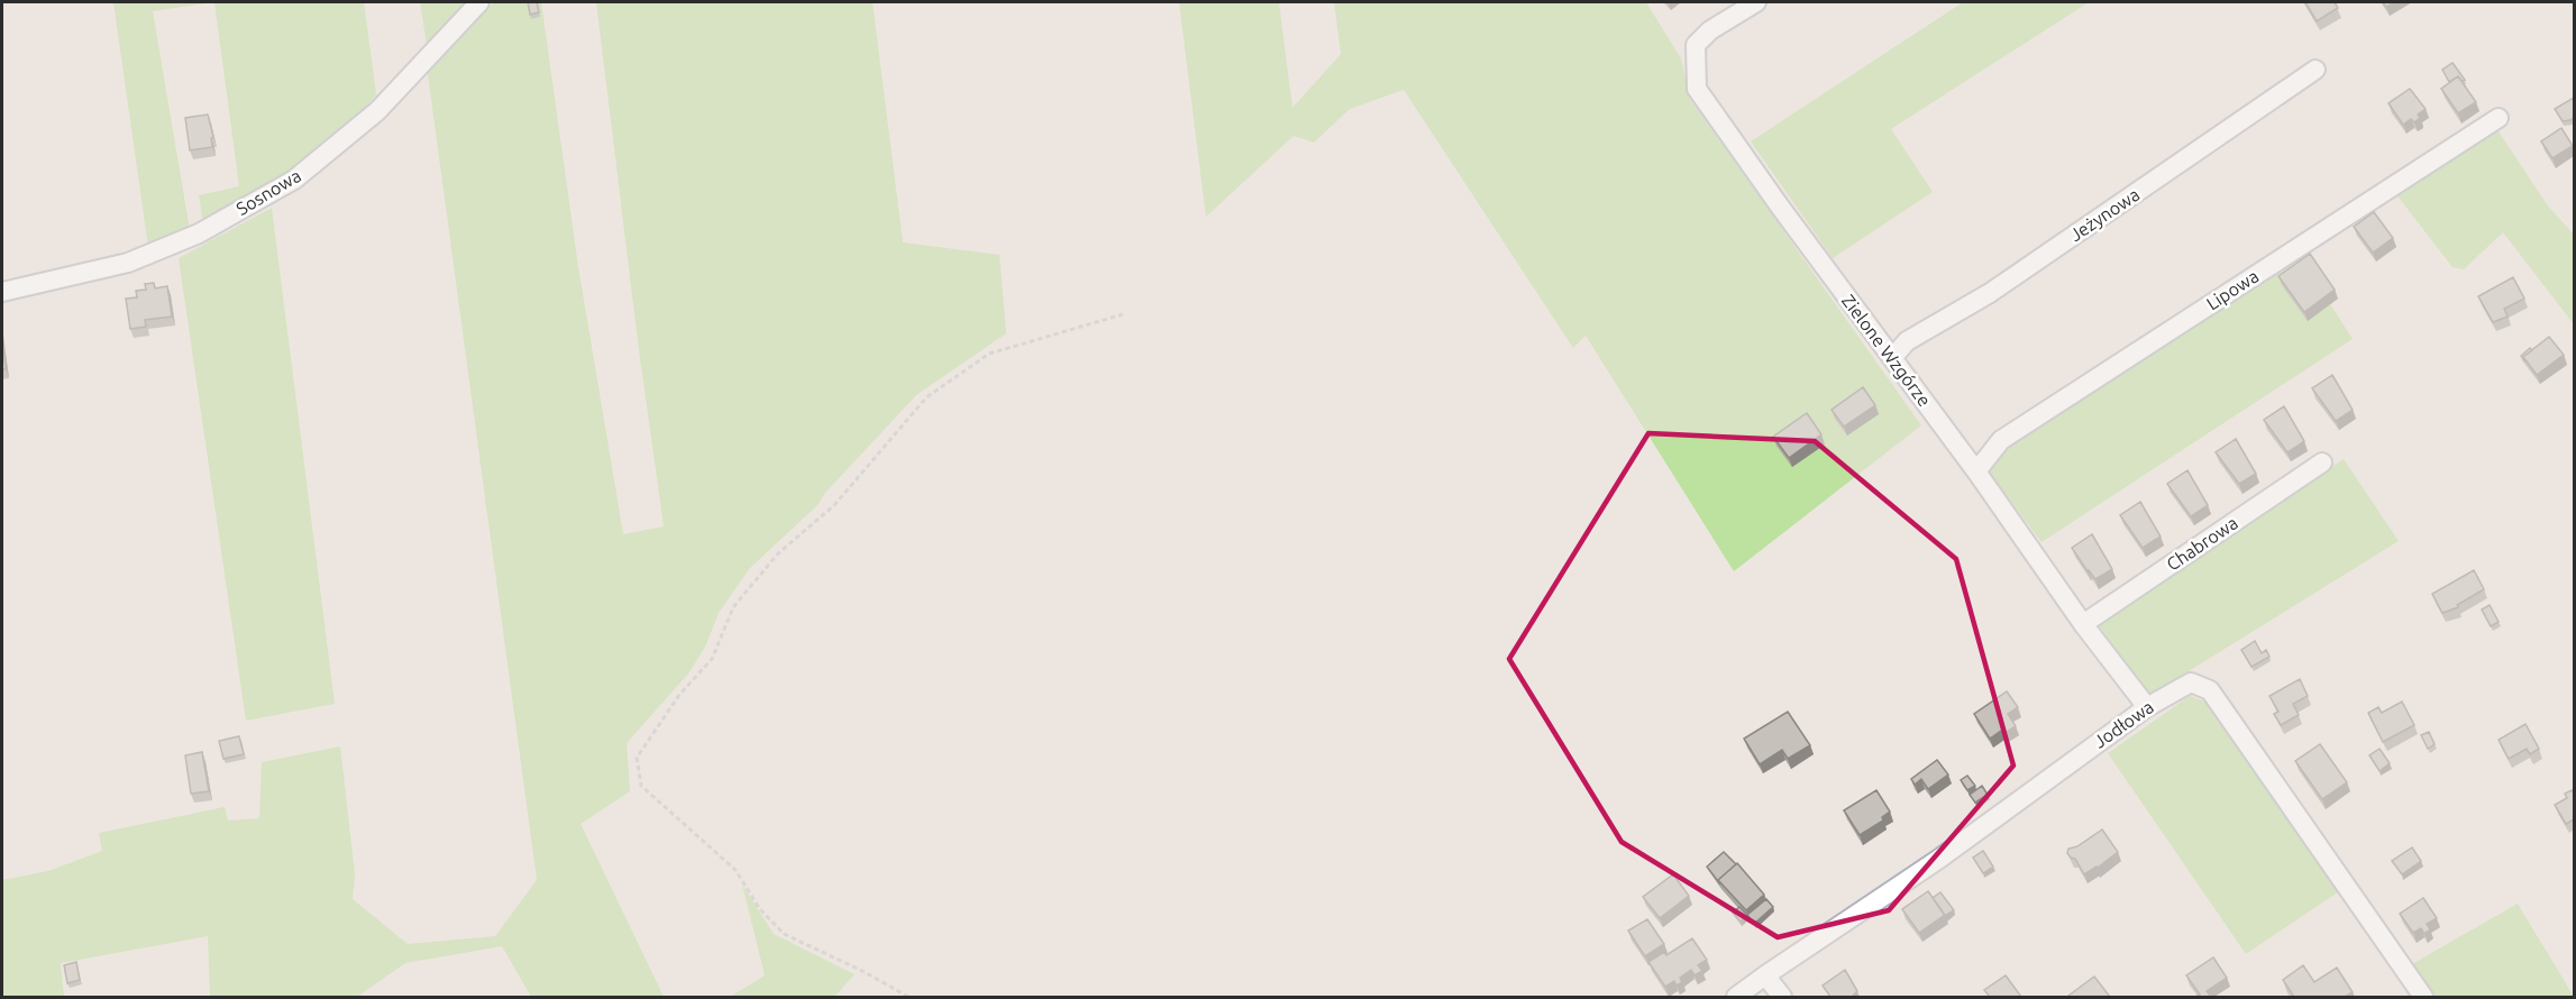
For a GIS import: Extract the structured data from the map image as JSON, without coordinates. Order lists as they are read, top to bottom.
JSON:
{
  "streets": {
    "street": [
      "Sosnowa",
      "Jeżynowa",
      "Lipowa",
      "Zielone Wzgórze",
      "Chabrowa",
      "Jodłowa"
    ]
  },
  "crossings": [
    ["Jeżynowa", "Zielone Wzgórze"],
    ["Lipowa", "Zielone Wzgórze"],
    ["Zielone Wzgórze", "Chabrowa"],
    ["Zielone Wzgórze", "Jodłowa"]
  ]
}
